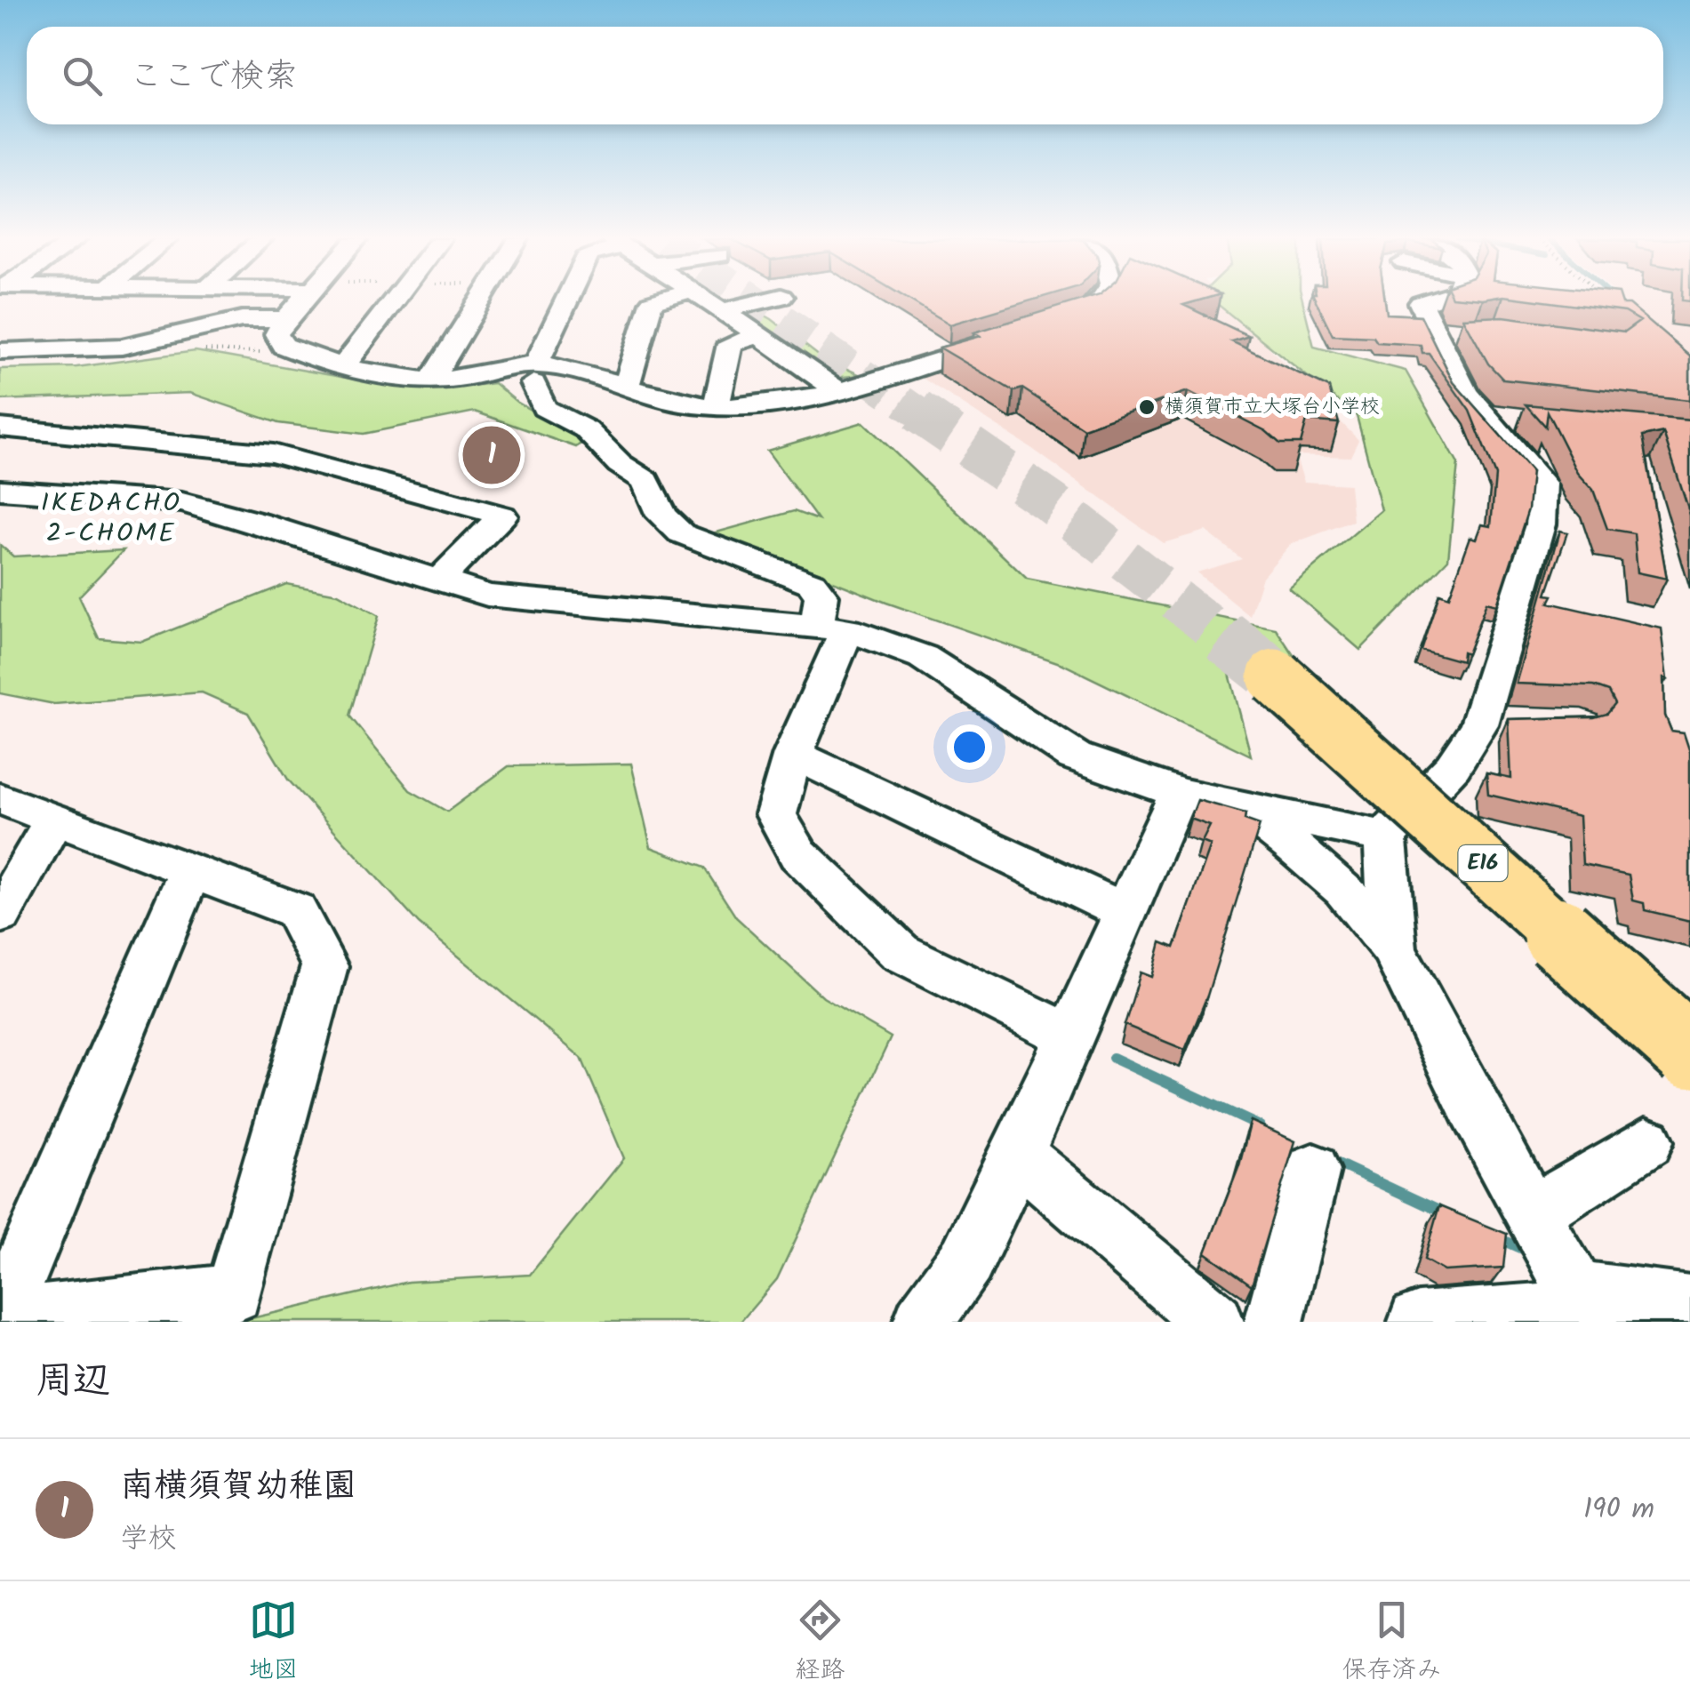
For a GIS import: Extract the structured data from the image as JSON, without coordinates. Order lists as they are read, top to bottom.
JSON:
{
  "streets": {
    "highway": ["E16"]
  },
  "districts": ["IKEDACHO 2-CHOME"],
  "places": ["横須賀市立大塚台小学校"],
  "page": {
    "search": "ここで検索",
    "pins": "1",
    "heading": "周辺",
    "list": [
      {
        "mark": "1",
        "name": "南横須賀幼稚園",
        "note": "学校",
        "value": "190 m"
      }
    ],
    "nav": ["地図", "経路", "保存済み"]
  }
}
